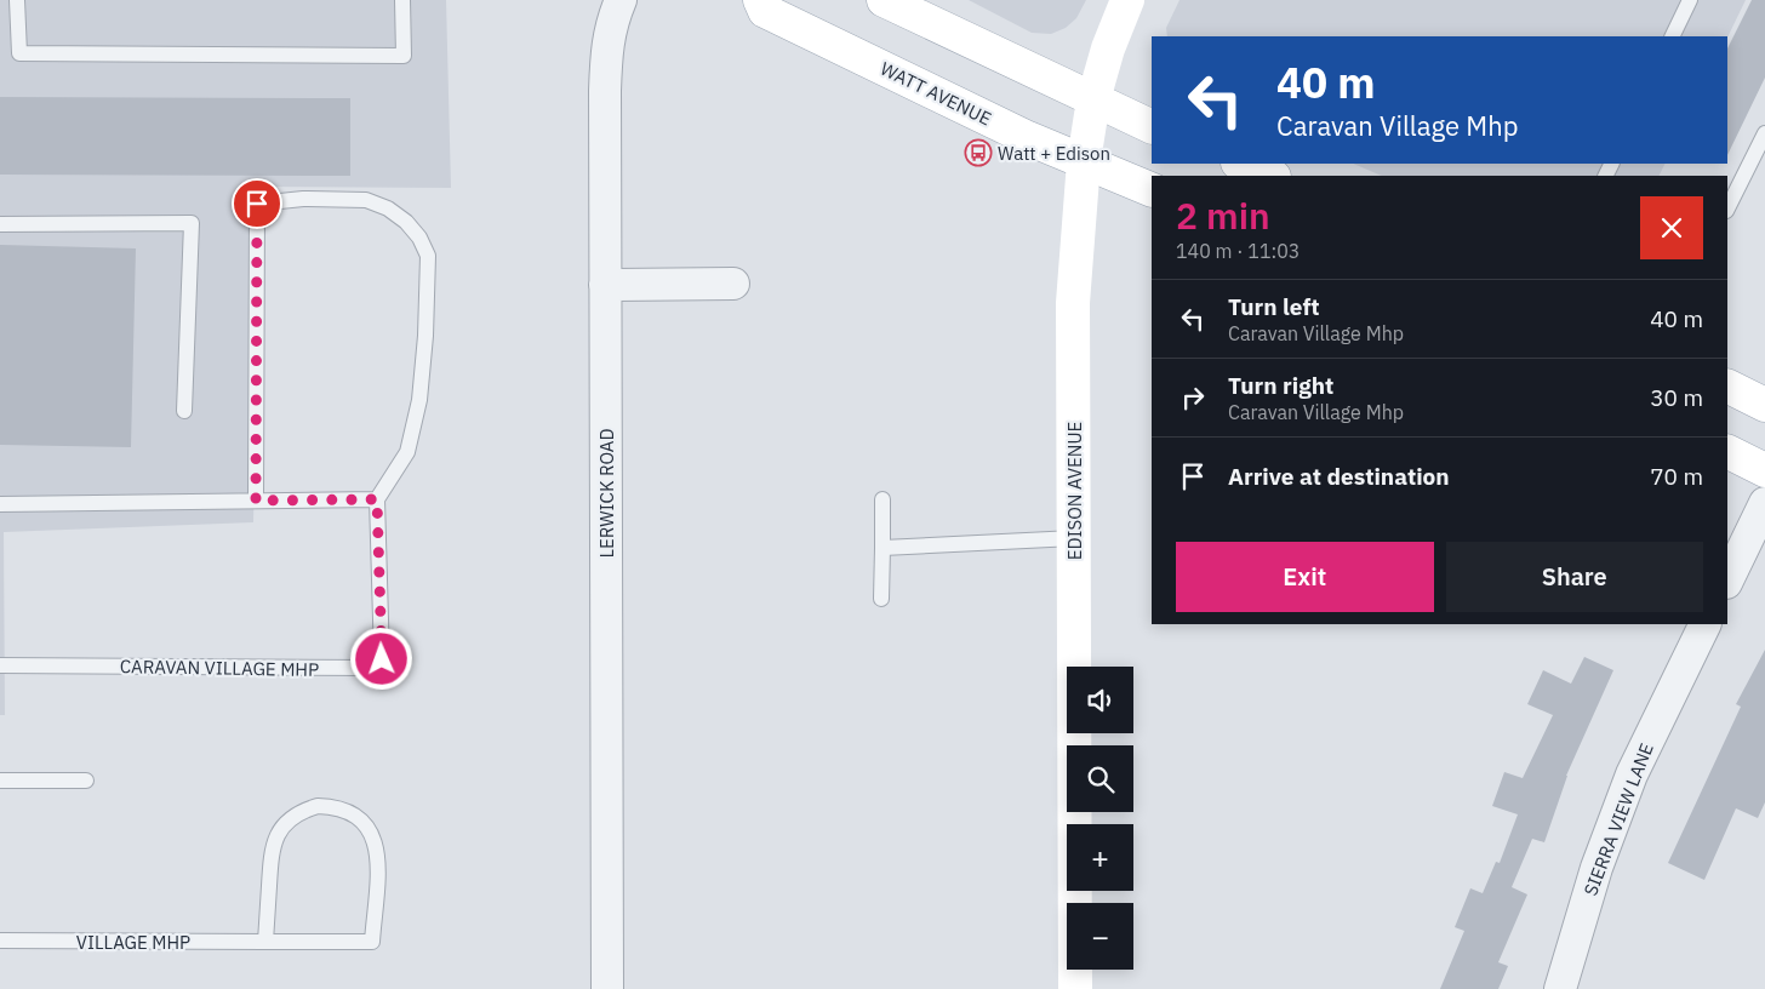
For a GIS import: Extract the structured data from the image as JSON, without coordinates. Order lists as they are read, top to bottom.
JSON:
{
  "streets": {
    "street": [
      "WATT AVENUE",
      "EDISON AVENUE",
      "LERWICK ROAD",
      "SIERRA VIEW LANE"
    ],
    "lane": ["CARAVAN VILLAGE MHP", "VILLAGE MHP"]
  },
  "crossings": [
    ["WATT AVENUE", "EDISON AVENUE"]
  ],
  "places": {
    "bus stop": ["Watt + Edison"]
  },
  "page": {
    "turn": ["40 m", "Caravan Village Mhp"],
    "heading": ["2 min", "140 m · 11:03"],
    "list": [
      {
        "name": "Turn left",
        "note": "Caravan Village Mhp",
        "value": "40 m"
      },
      {
        "name": "Turn right",
        "note": "Caravan Village Mhp",
        "value": "30 m"
      },
      {
        "name": "Arrive at destination",
        "value": "70 m"
      }
    ],
    "buttons": ["Exit", "Share"],
    "map_buttons": ["+", "−"]
  }
}
